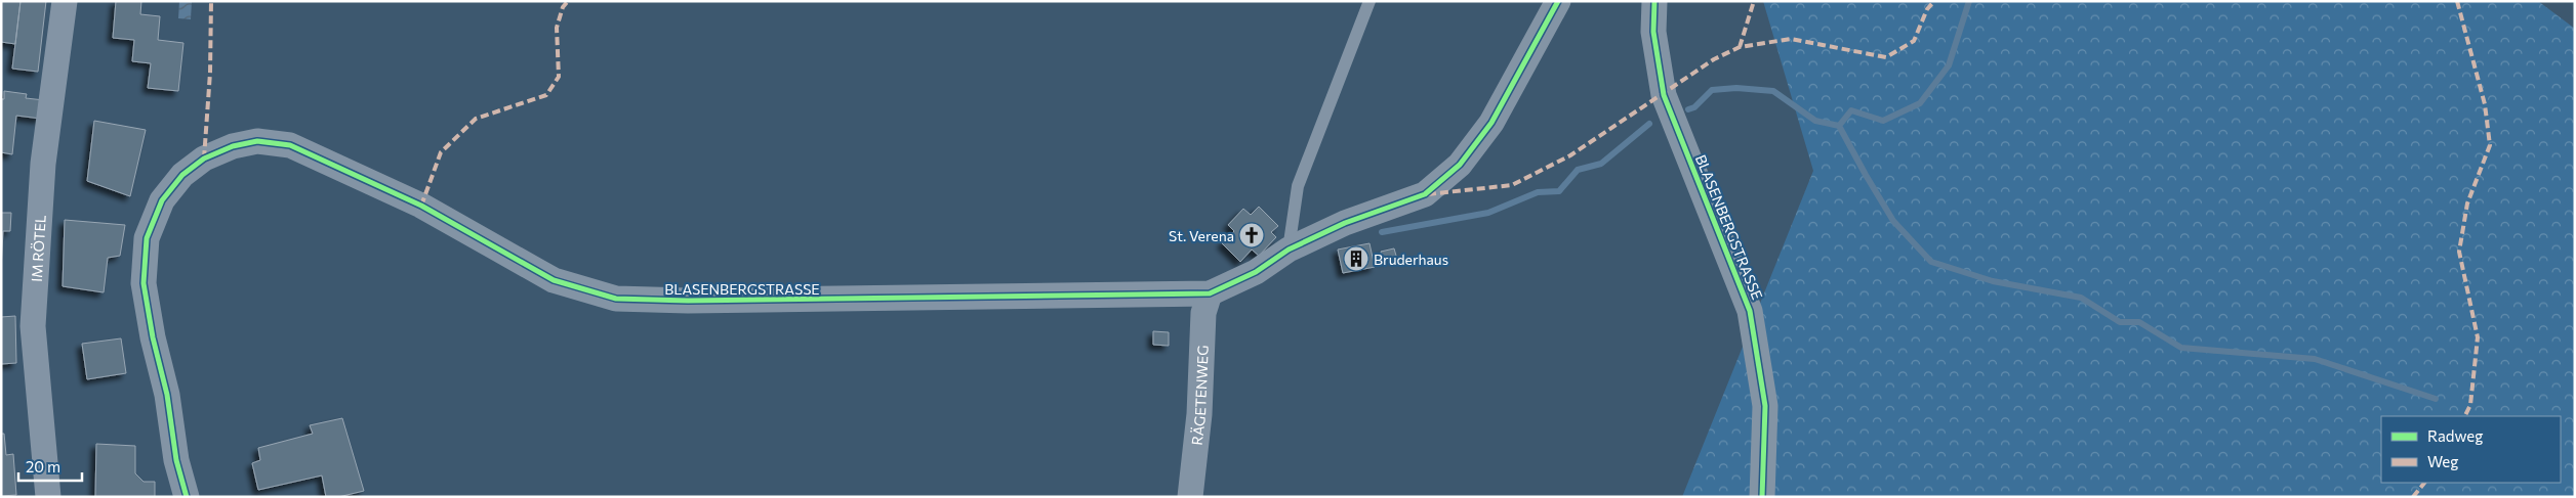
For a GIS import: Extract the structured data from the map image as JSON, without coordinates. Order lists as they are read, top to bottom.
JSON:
{
  "streets": {
    "street": ["BLASENBERGSTRASSE", "IM RÖTEL", "RÄGETENWEG"]
  },
  "crossings": [
    ["BLASENBERGSTRASSE", "RÄGETENWEG"]
  ],
  "places": {
    "church": ["St. Verena"],
    "building": ["Bruderhaus"]
  },
  "legend": ["Radweg", "Weg"],
  "scale_bar": "20 m"
}
